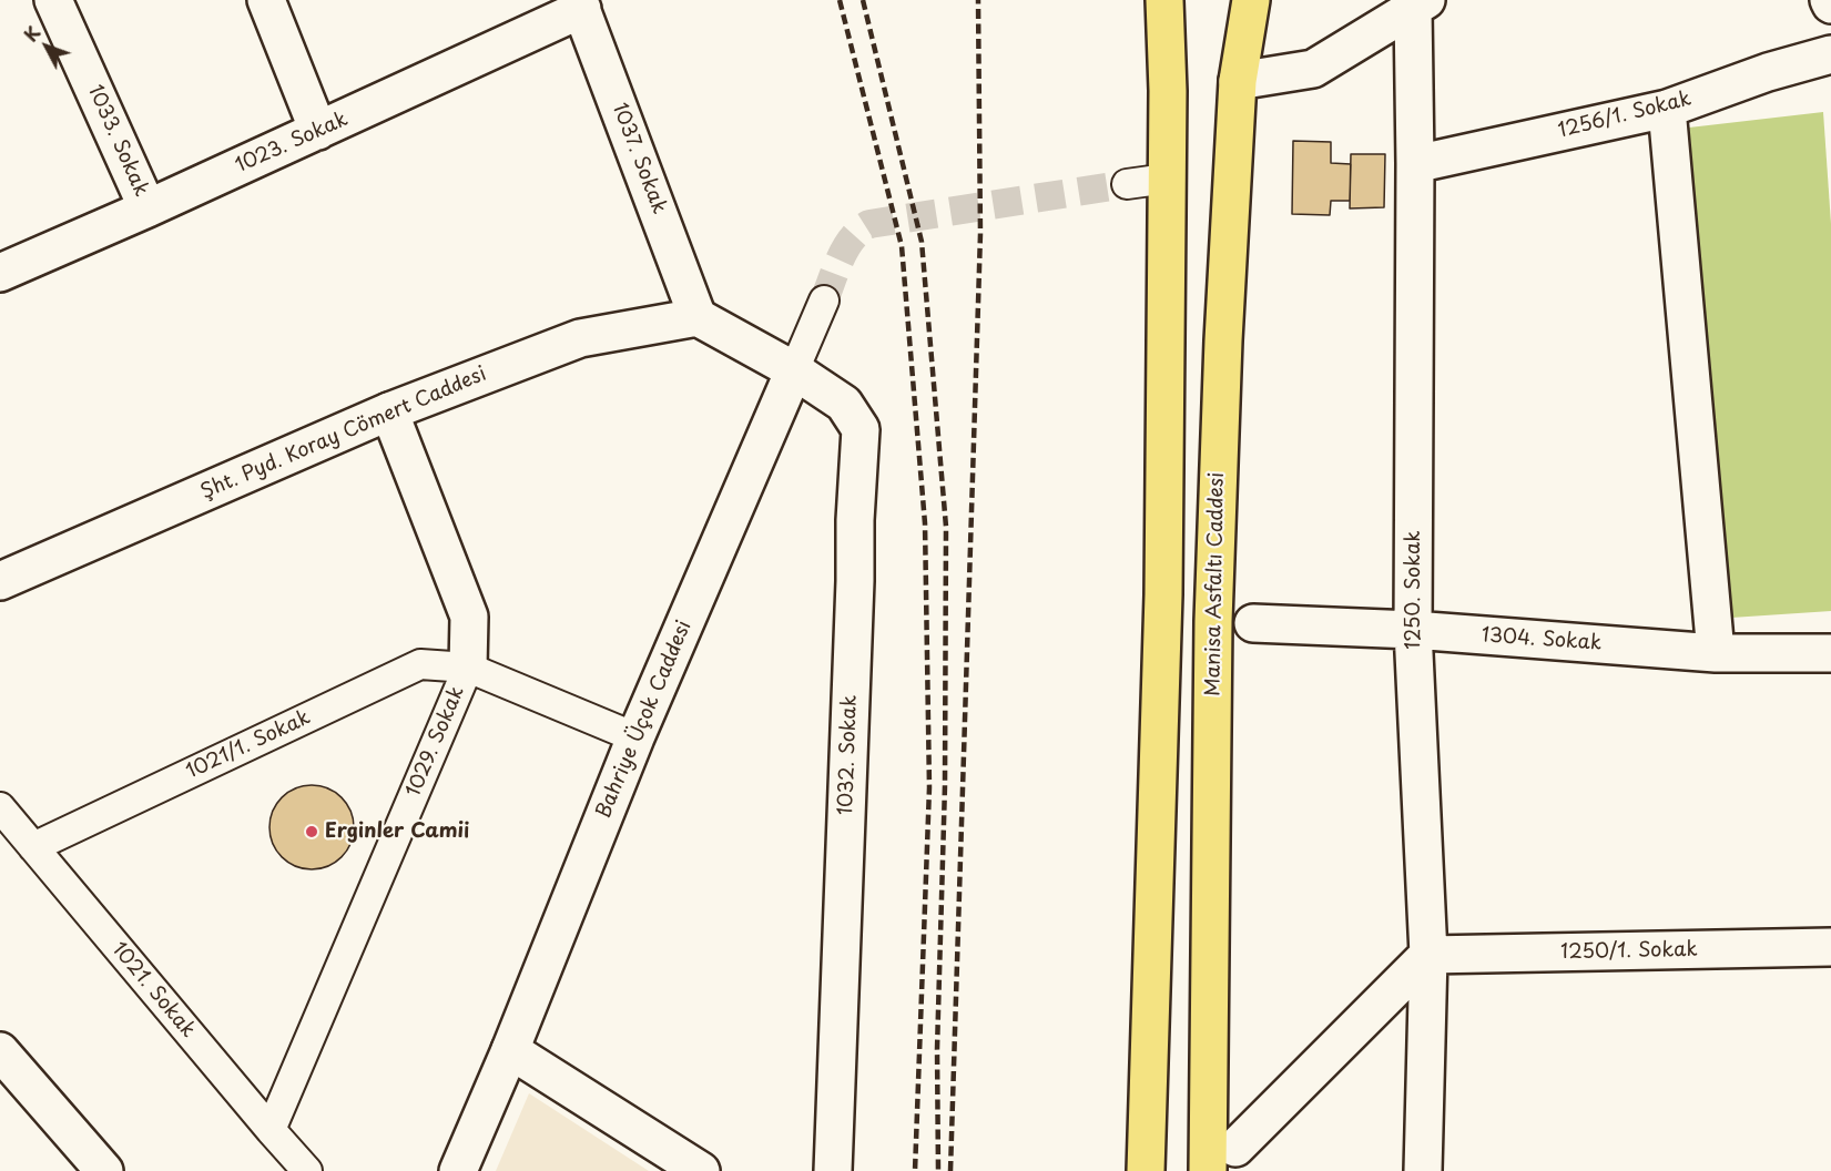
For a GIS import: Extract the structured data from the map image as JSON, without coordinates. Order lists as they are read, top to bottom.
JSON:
{
  "streets": {
    "highway": ["Manisa Asfaltı Caddesi"],
    "street": [
      "1256/1. Sokak",
      "1033. Sokak",
      "1023. Sokak",
      "1037. Sokak",
      "Şht. Pyd. Koray Cömert Caddesi",
      "1250. Sokak",
      "1304. Sokak",
      "Bahriye Üçok Caddesi",
      "1029. Sokak",
      "1021/1. Sokak",
      "1032. Sokak",
      "1250/1. Sokak",
      "1021. Sokak"
    ]
  },
  "crossings": [
    ["1256/1. Sokak", "1250. Sokak"],
    ["1033. Sokak", "1023. Sokak"],
    ["1023. Sokak", "1037. Sokak"],
    ["1037. Sokak", "Şht. Pyd. Koray Cömert Caddesi"],
    ["1250. Sokak", "1304. Sokak"],
    ["1250. Sokak", "1250/1. Sokak"],
    ["Bahriye Üçok Caddesi", "1029. Sokak"],
    ["Bahriye Üçok Caddesi", "1032. Sokak"],
    ["1029. Sokak", "1021/1. Sokak"],
    ["1029. Sokak", "1021. Sokak"],
    ["1021/1. Sokak", "1021. Sokak"]
  ],
  "places": ["Erginler Camii"],
  "north": "top left"
}
